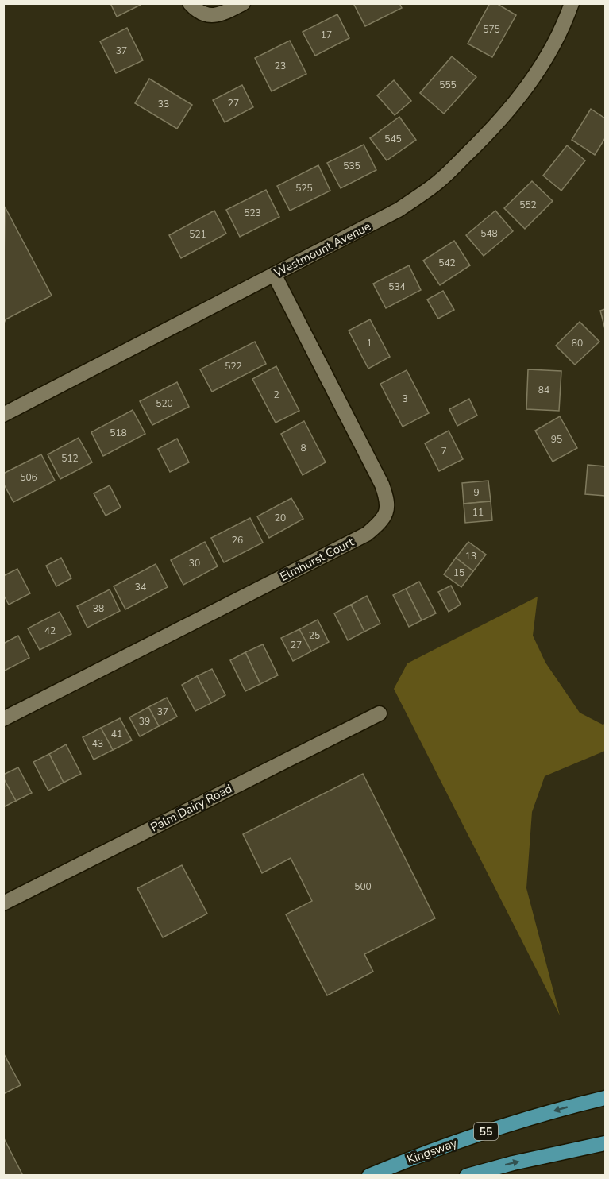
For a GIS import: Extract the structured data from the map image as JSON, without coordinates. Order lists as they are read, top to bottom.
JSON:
{
  "streets": {
    "main road": ["55", "Kingsway"],
    "street": ["Westmount Avenue", "Elmhurst Court", "Palm Dairy Road"]
  },
  "crossings": [
    ["Westmount Avenue", "Elmhurst Court"]
  ],
  "house_numbers": [
    "575",
    "17",
    "37",
    "23",
    "555",
    "27",
    "33",
    "545",
    "535",
    "525",
    "552",
    "523",
    "548",
    "521",
    "542",
    "534",
    "1",
    "80",
    "522",
    "84",
    "2",
    "3",
    "520",
    "518",
    "95",
    "8",
    "7",
    "512",
    "506",
    "9",
    "11",
    "20",
    "26",
    "13",
    "30",
    "15",
    "34",
    "38",
    "42",
    "25",
    "27",
    "37",
    "39",
    "41",
    "43",
    "500"
  ]
}
